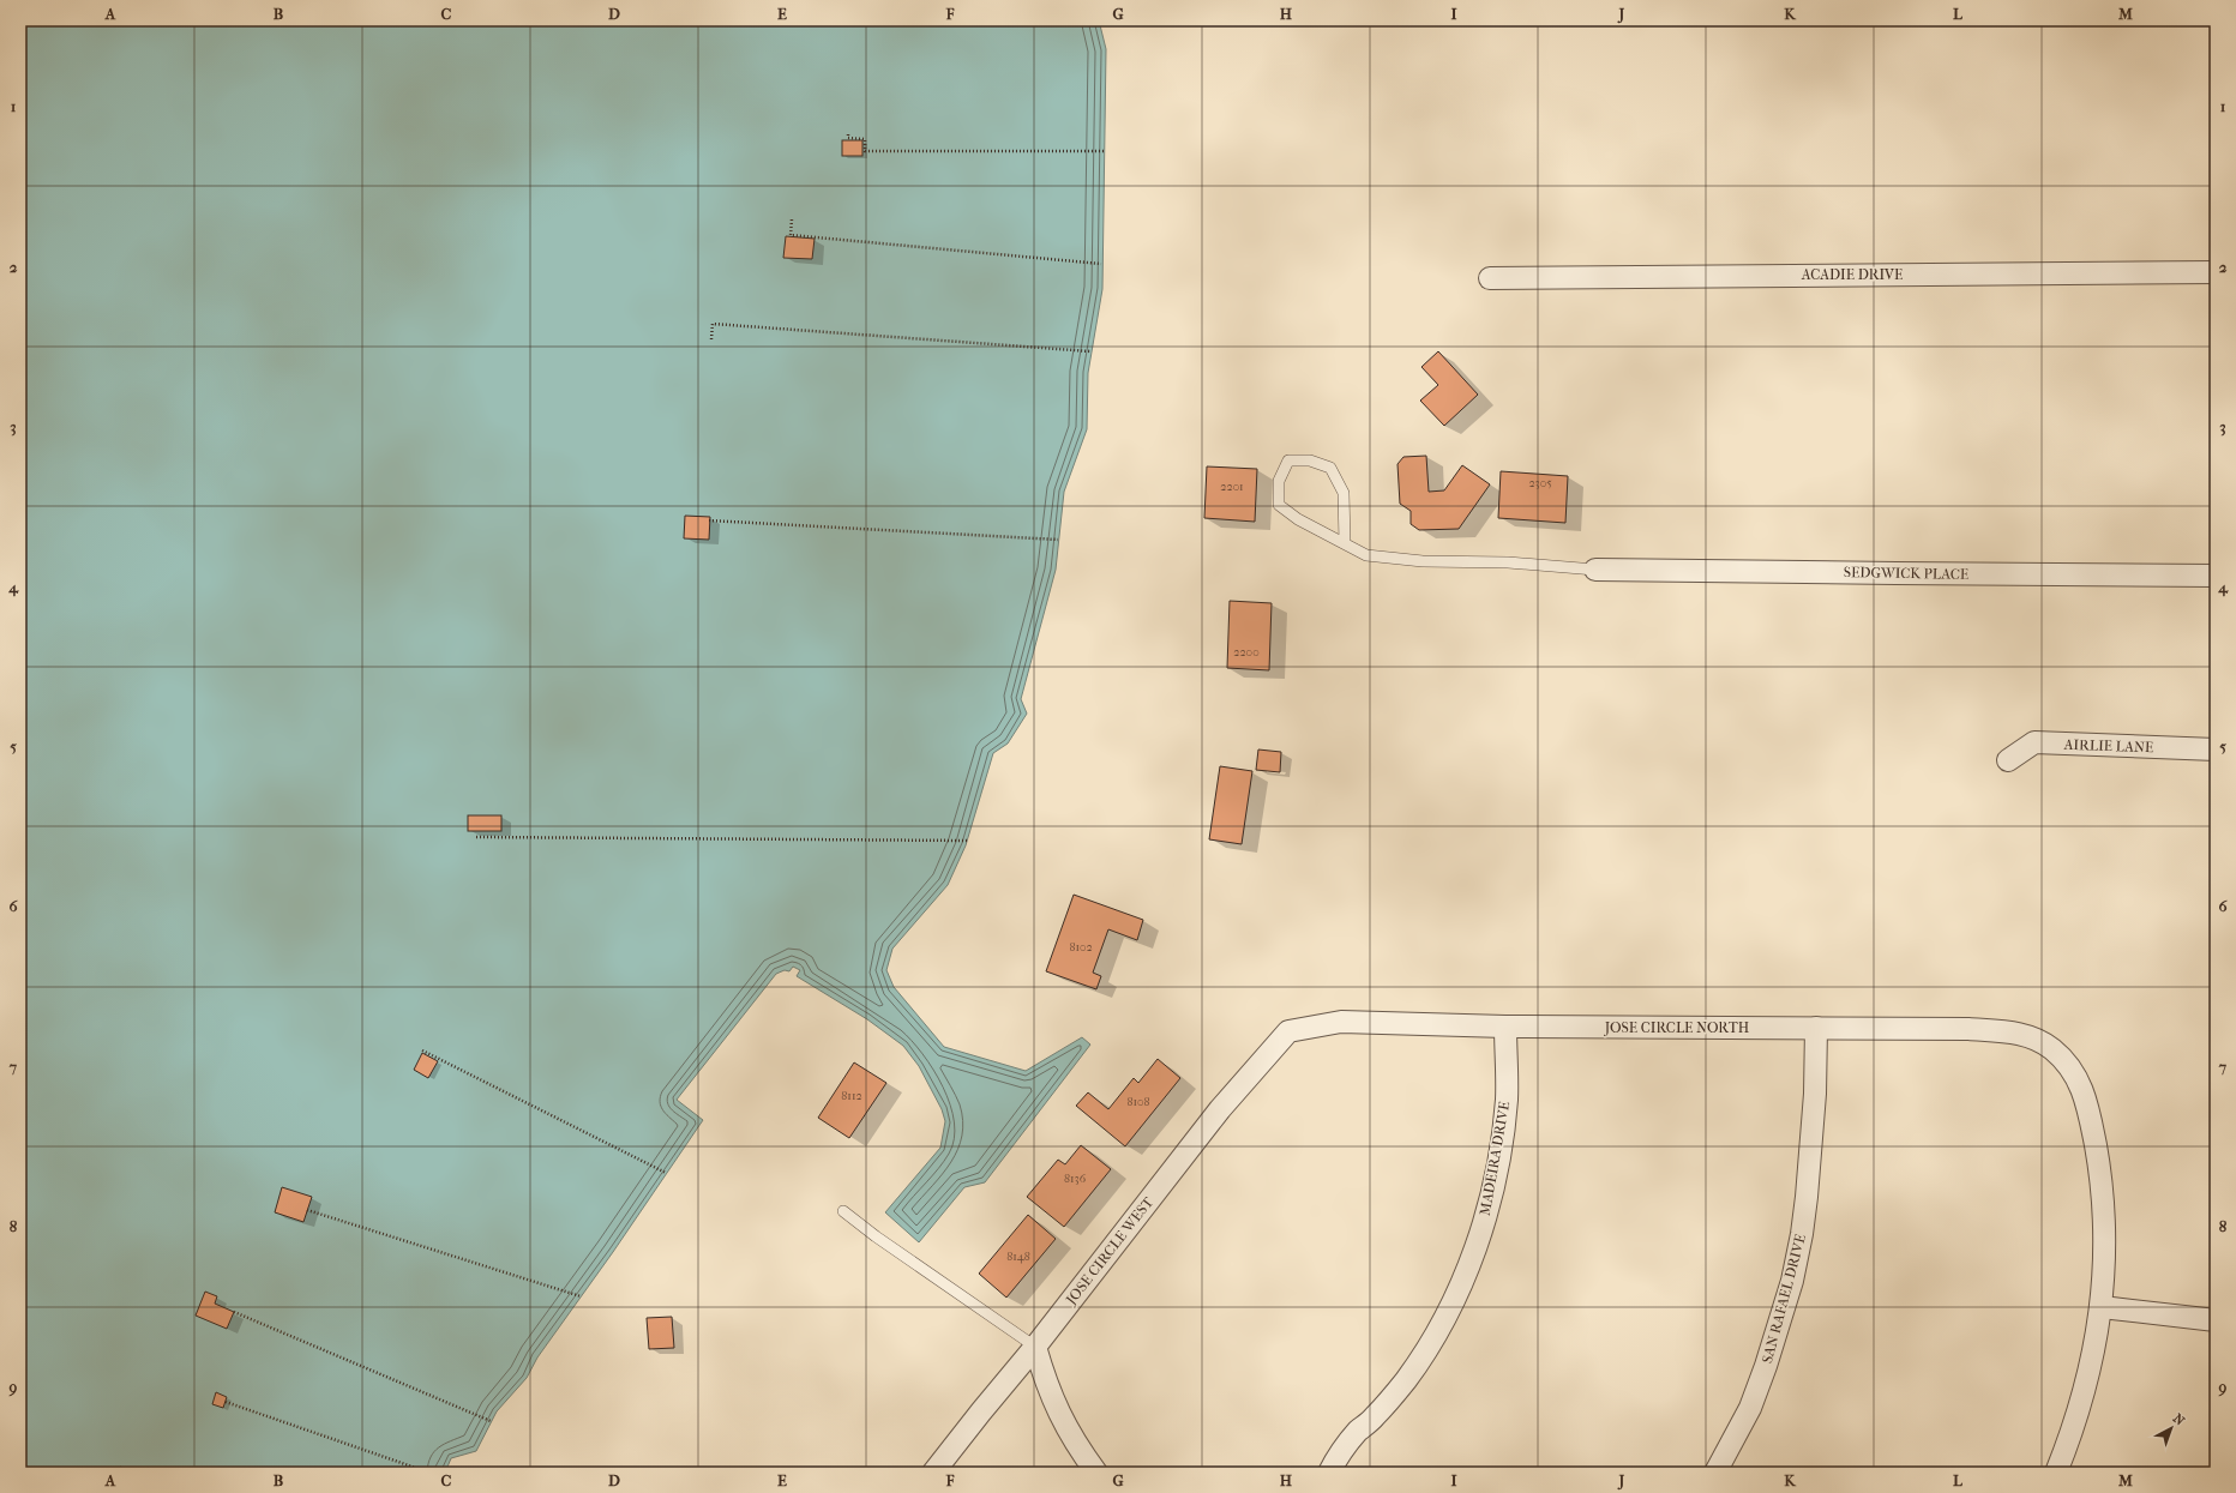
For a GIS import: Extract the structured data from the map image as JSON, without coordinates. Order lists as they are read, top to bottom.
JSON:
{
  "streets": {
    "street": [
      "ACADIE DRIVE",
      "SEDGWICK PLACE",
      "AIRLIE LANE",
      "JOSE CIRCLE NORTH",
      "MADEIRA DRIVE",
      "JOSE CIRCLE WEST",
      "SAN RAFAEL DRIVE"
    ]
  },
  "crossings": [
    ["JOSE CIRCLE NORTH", "MADEIRA DRIVE"],
    ["JOSE CIRCLE NORTH", "JOSE CIRCLE WEST"],
    ["JOSE CIRCLE NORTH", "SAN RAFAEL DRIVE"]
  ],
  "house_numbers": [
    "2305",
    "2201",
    "2200",
    "8102",
    "8112",
    "8108",
    "8136",
    "8148"
  ],
  "north": "top right",
  "grid": {
    "columns": [
      "A",
      "B",
      "C",
      "D",
      "E",
      "F",
      "G",
      "H",
      "I",
      "J",
      "K",
      "L",
      "M"
    ],
    "rows": [
      "1",
      "2",
      "3",
      "4",
      "5",
      "6",
      "7",
      "8",
      "9"
    ]
  }
}
